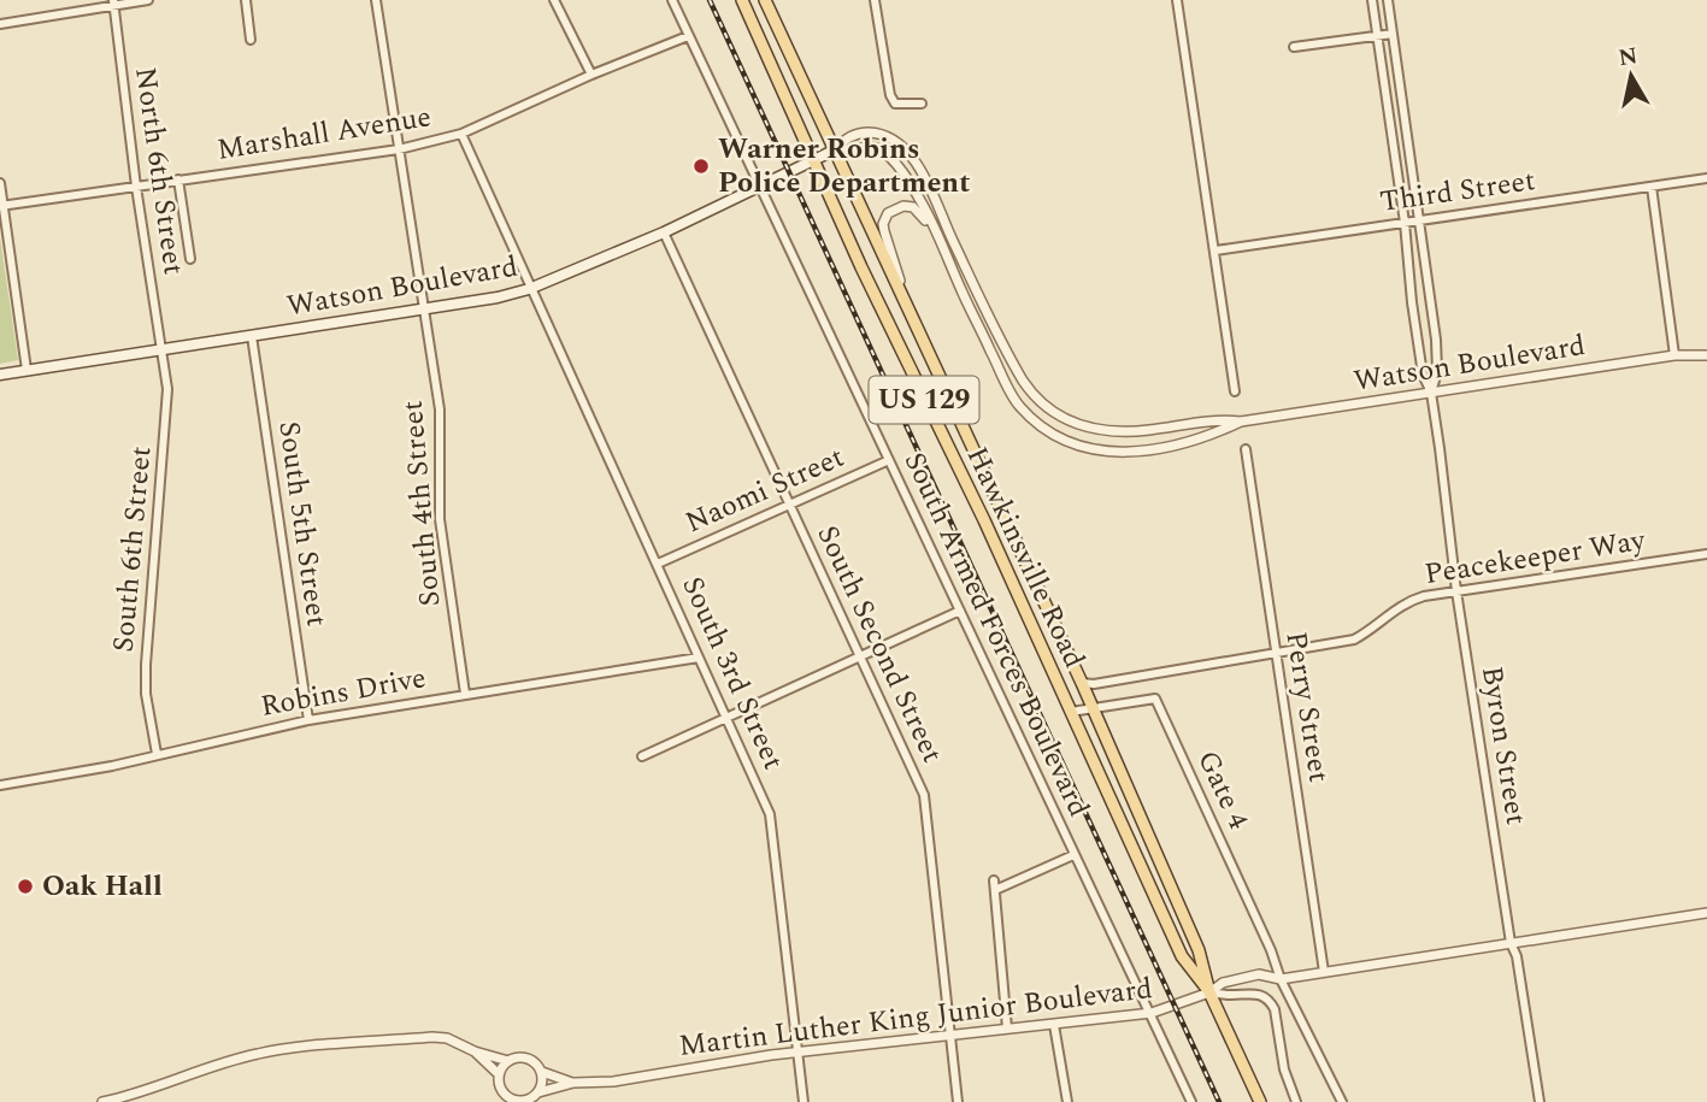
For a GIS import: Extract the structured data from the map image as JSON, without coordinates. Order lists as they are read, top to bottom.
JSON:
{
  "streets": {
    "main road": ["Watson Boulevard", "US 129", "Hawkinsville Road"],
    "street": [
      "Marshall Avenue",
      "North 6th Street",
      "Third Street",
      "Naomi Street",
      "South 4th Street",
      "South 5th Street",
      "South 6th Street",
      "Peacekeeper Way",
      "South Armed Forces Boulevard",
      "South Second Street",
      "South 3rd Street",
      "Robins Drive",
      "Perry Street",
      "Byron Street",
      "Gate 4",
      "Martin Luther King Junior Boulevard"
    ]
  },
  "crossings": [
    ["Marshall Avenue", "North 6th Street"],
    ["Marshall Avenue", "South 4th Street"],
    ["Marshall Avenue", "South Armed Forces Boulevard"],
    ["Marshall Avenue", "South 3rd Street"],
    ["North 6th Street", "Watson Boulevard"],
    ["North 6th Street", "South 6th Street"],
    ["Third Street", "Byron Street"],
    ["Watson Boulevard", "South 4th Street"],
    ["Watson Boulevard", "South 5th Street"],
    ["Watson Boulevard", "South 6th Street"],
    ["Watson Boulevard", "Hawkinsville Road"],
    ["Watson Boulevard", "South Armed Forces Boulevard"],
    ["Watson Boulevard", "South Second Street"],
    ["Watson Boulevard", "South 3rd Street"],
    ["Watson Boulevard", "Byron Street"],
    ["Naomi Street", "South Armed Forces Boulevard"],
    ["Naomi Street", "South Second Street"],
    ["Naomi Street", "South 3rd Street"],
    ["South 4th Street", "Robins Drive"],
    ["South 5th Street", "Robins Drive"],
    ["South 6th Street", "Robins Drive"],
    ["Hawkinsville Road", "Peacekeeper Way"],
    ["Hawkinsville Road", "Gate 4"],
    ["Hawkinsville Road", "Martin Luther King Junior Boulevard"],
    ["Peacekeeper Way", "Perry Street"],
    ["Peacekeeper Way", "Byron Street"],
    ["South Armed Forces Boulevard", "Martin Luther King Junior Boulevard"],
    ["South Second Street", "Martin Luther King Junior Boulevard"],
    ["South 3rd Street", "Robins Drive"],
    ["South 3rd Street", "Martin Luther King Junior Boulevard"],
    ["Perry Street", "Martin Luther King Junior Boulevard"],
    ["Byron Street", "Martin Luther King Junior Boulevard"],
    ["Gate 4", "Martin Luther King Junior Boulevard"]
  ],
  "places": ["Warner Robins Police Department", "Oak Hall"],
  "north": "top"
}
